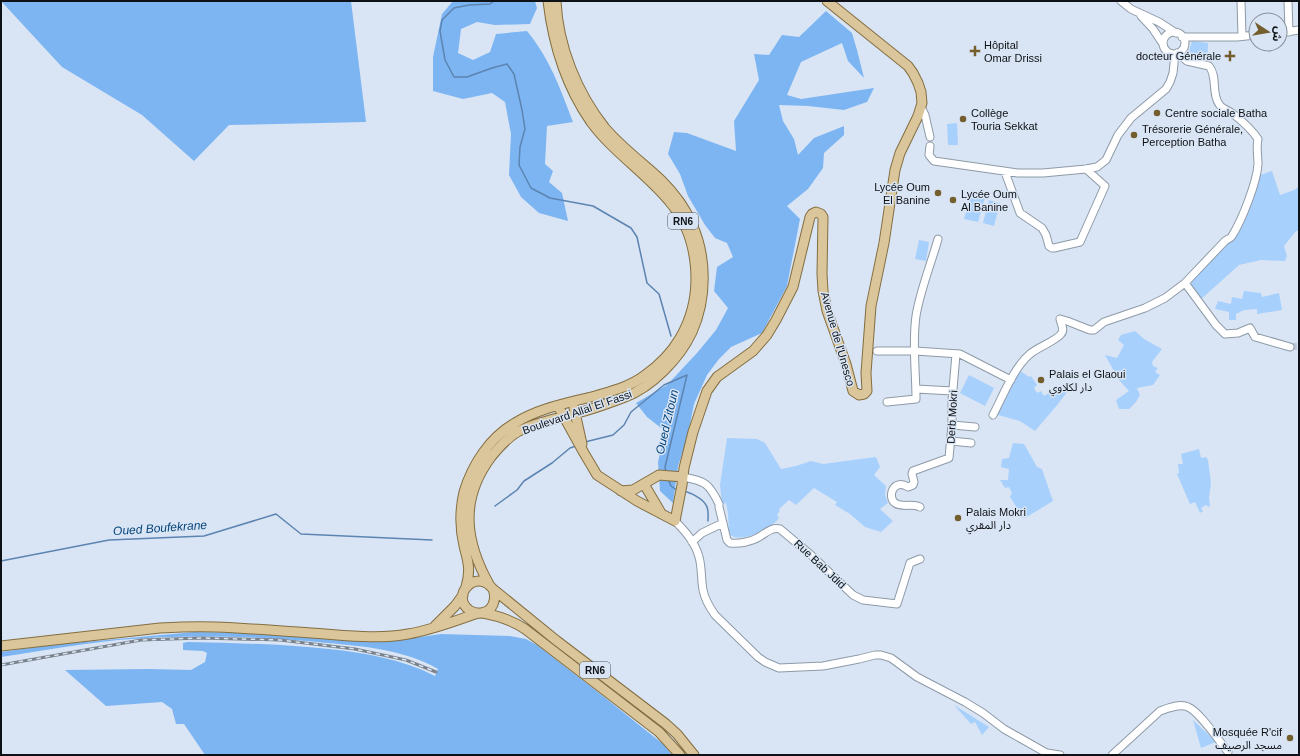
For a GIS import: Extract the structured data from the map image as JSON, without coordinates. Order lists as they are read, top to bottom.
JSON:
{
  "streets": {
    "main road": [
      "RN6",
      "Avenue de l'Unesco",
      "Boulevard Allal El Fassi",
      "Rue Bab Jdid"
    ],
    "street": ["Derb Mokri"]
  },
  "crossings": [
    ["RN6", "Boulevard Allal El Fassi"],
    ["Avenue de l'Unesco", "Rue Bab Jdid"]
  ],
  "water": ["Oued Zitoun", "Oued Boufekrane"],
  "places": {
    "health": ["Hôpital Omar Drissi", "docteur Générale"],
    "other": [
      "Centre sociale Batha",
      "Collège Touria Sekkat",
      "Trésorerie Générale, Perception Batha",
      "Lycée Oum El Banine",
      "Lycée Oum Al Banine",
      "Palais el Glaoui دار لكلاوي",
      "Palais Mokri دار المقري",
      "Mosquée R'cif مسجد الرصيف"
    ]
  },
  "north": "right"
}
